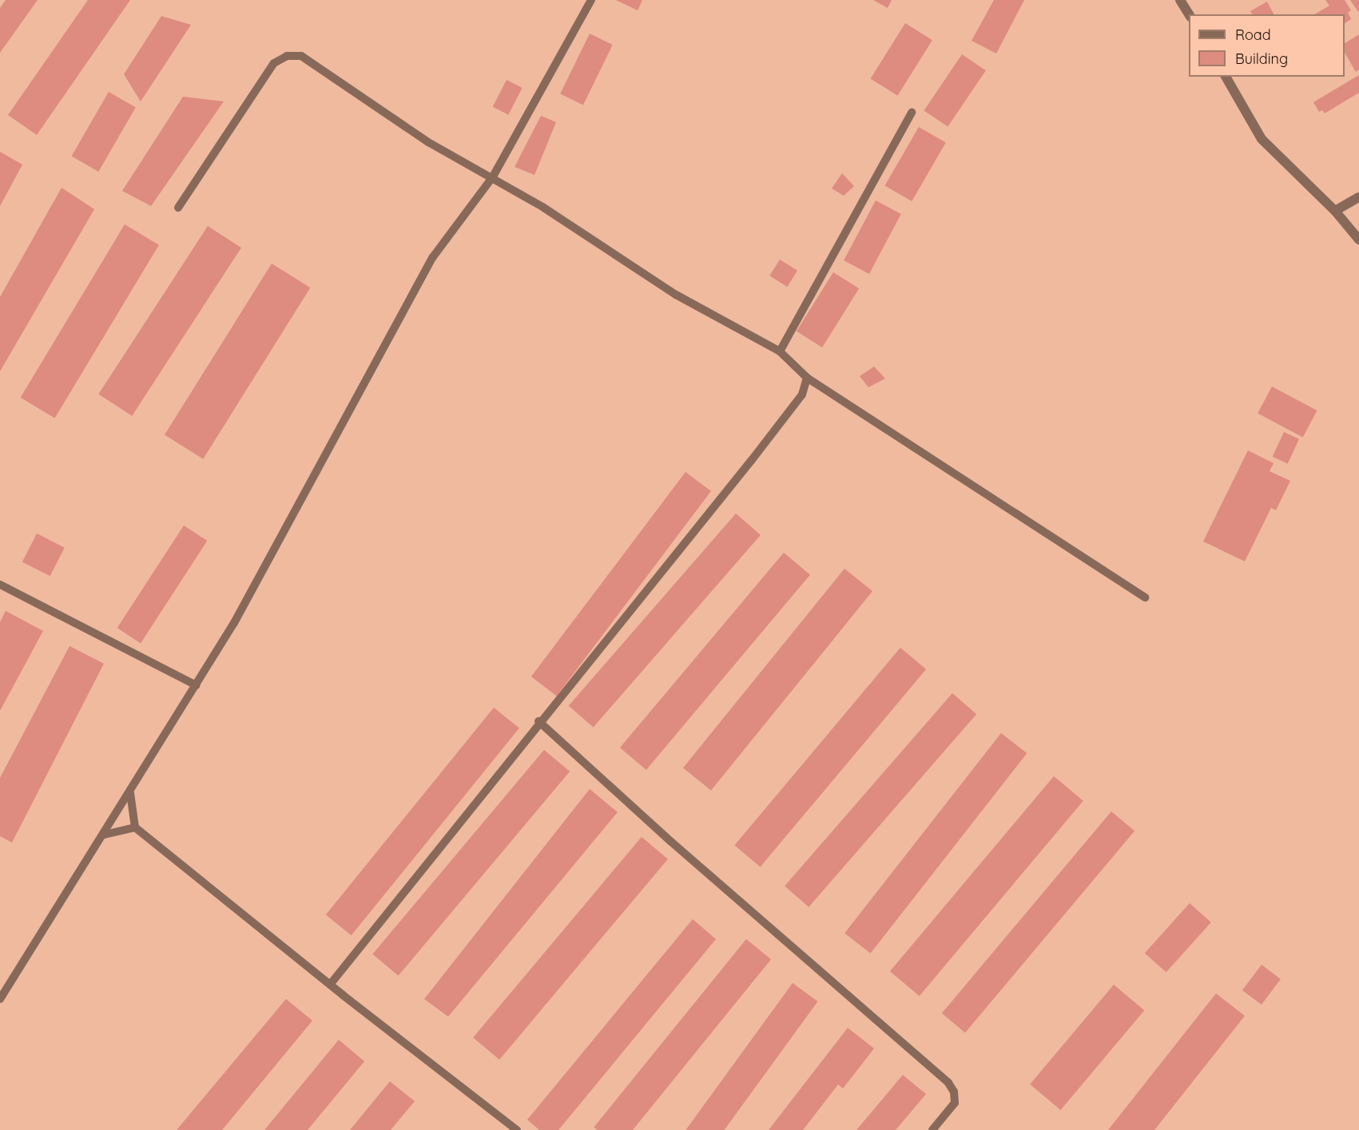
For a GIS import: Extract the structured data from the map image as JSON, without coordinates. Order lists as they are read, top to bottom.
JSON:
{
  "legend": ["Road", "Building"]
}
